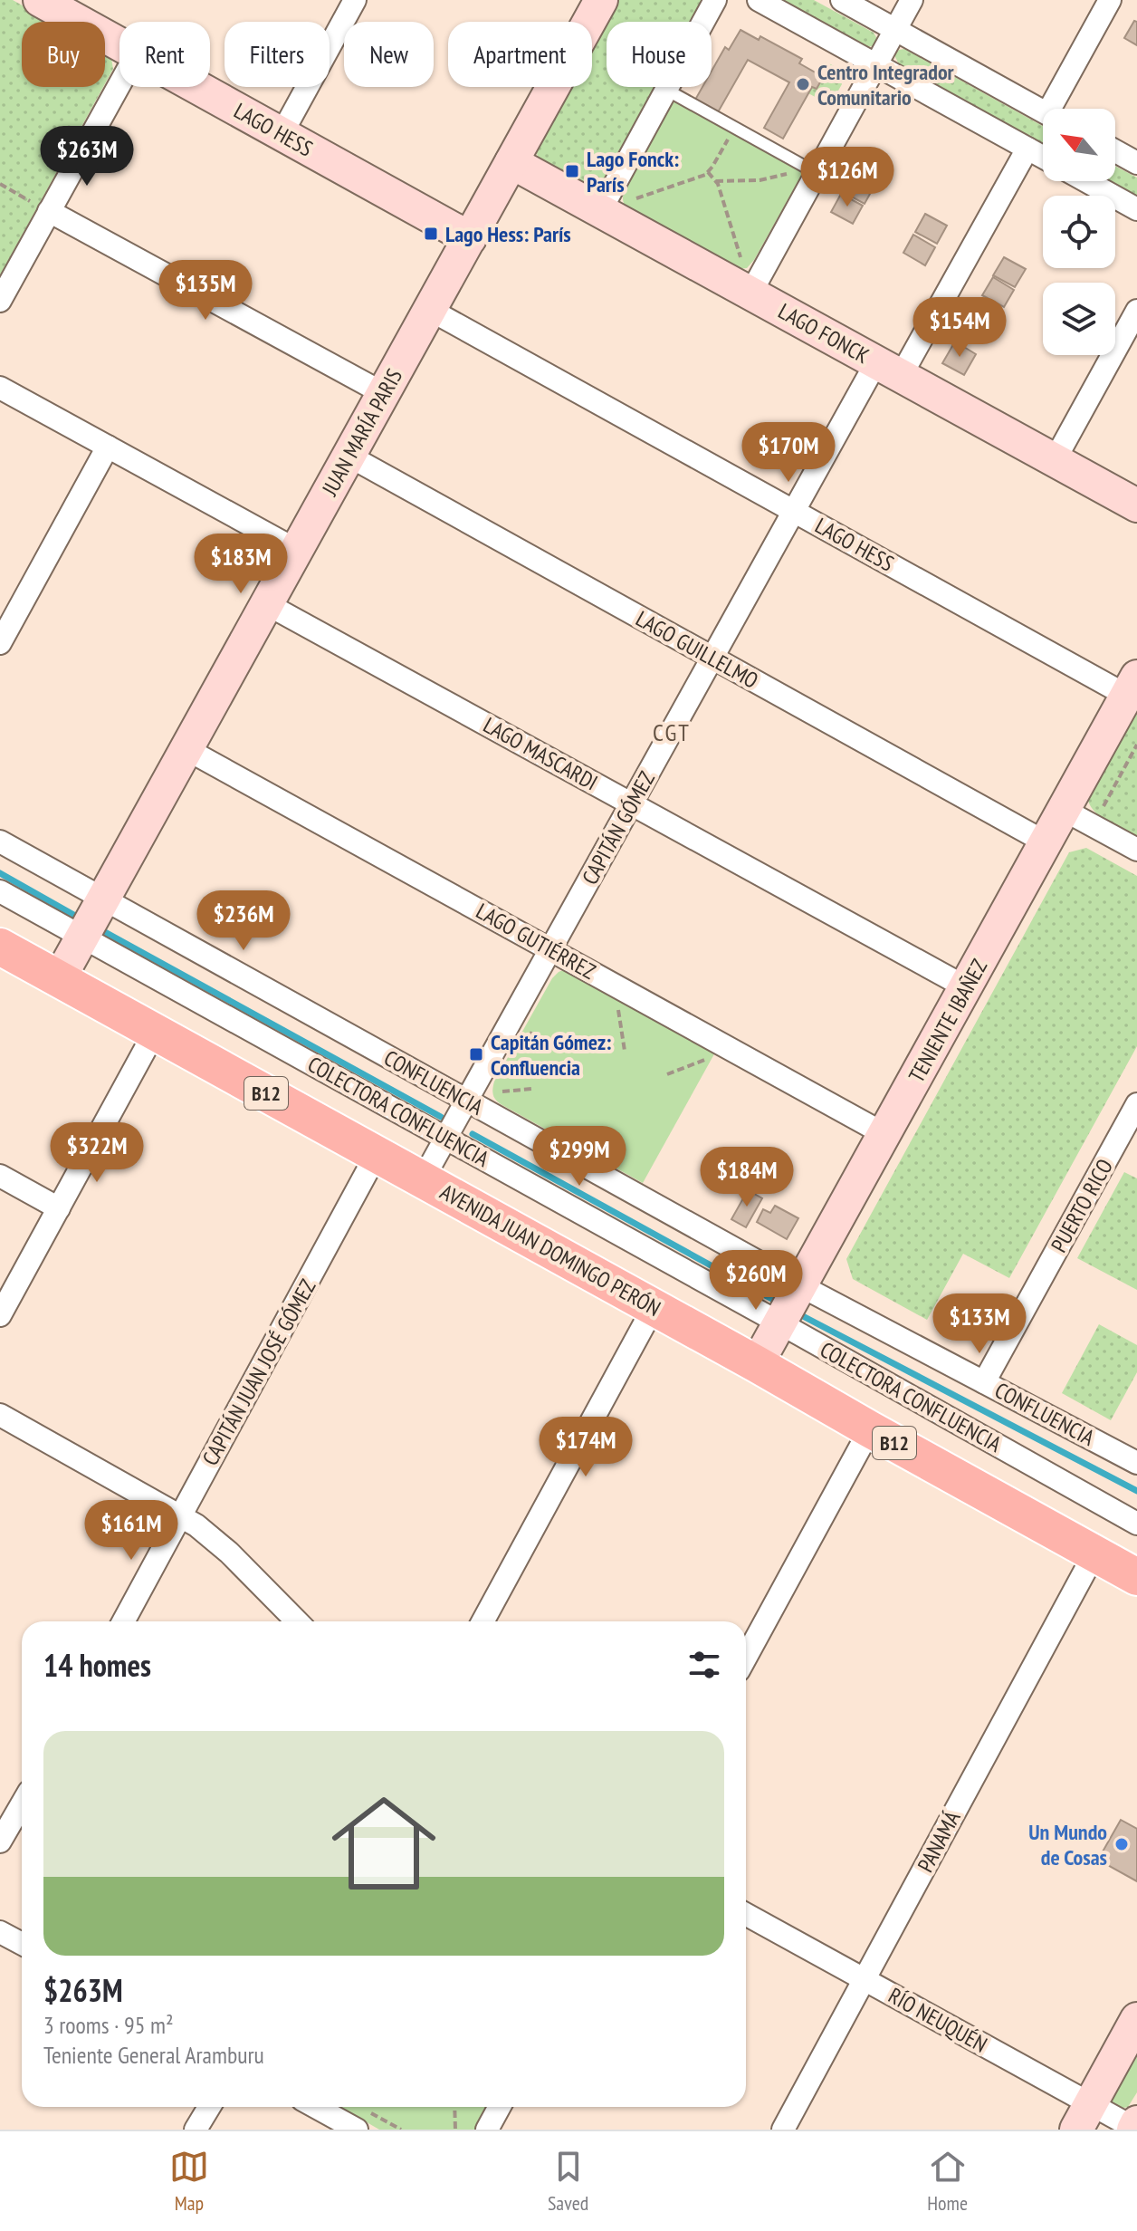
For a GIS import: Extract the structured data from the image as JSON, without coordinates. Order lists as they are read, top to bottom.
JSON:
{
  "streets": {
    "main road": ["B12", "AVENIDA JUAN DOMINGO PERÓN"],
    "street": [
      "LAGO HESS",
      "LAGO FONCK",
      "JUAN MARÍA PARIS",
      "LAGO GUILLELMO",
      "LAGO MASCARDI",
      "CAPITÁN GÓMEZ",
      "LAGO GUTIÉRREZ",
      "TENIENTE IBAÑEZ",
      "CONFLUENCIA",
      "COLECTORA CONFLUENCIA",
      "PUERTO RICO",
      "CAPITÁN JUAN JOSÉ GÓMEZ",
      "PANAMÁ",
      "RÍO NEUQUÉN"
    ]
  },
  "crossings": [
    ["LAGO HESS", "JUAN MARÍA PARIS"],
    ["LAGO HESS", "CAPITÁN GÓMEZ"],
    ["LAGO HESS", "TENIENTE IBAÑEZ"],
    ["LAGO FONCK", "JUAN MARÍA PARIS"],
    ["LAGO FONCK", "CAPITÁN GÓMEZ"],
    ["JUAN MARÍA PARIS", "LAGO GUILLELMO"],
    ["JUAN MARÍA PARIS", "LAGO MASCARDI"],
    ["JUAN MARÍA PARIS", "LAGO GUTIÉRREZ"],
    ["JUAN MARÍA PARIS", "CONFLUENCIA"],
    ["JUAN MARÍA PARIS", "COLECTORA CONFLUENCIA"],
    ["JUAN MARÍA PARIS", "AVENIDA JUAN DOMINGO PERÓN"],
    ["LAGO GUILLELMO", "CAPITÁN GÓMEZ"],
    ["LAGO GUILLELMO", "TENIENTE IBAÑEZ"],
    ["LAGO MASCARDI", "CAPITÁN GÓMEZ"],
    ["LAGO MASCARDI", "TENIENTE IBAÑEZ"],
    ["CAPITÁN GÓMEZ", "LAGO GUTIÉRREZ"],
    ["CAPITÁN GÓMEZ", "CONFLUENCIA"],
    ["CAPITÁN GÓMEZ", "COLECTORA CONFLUENCIA"],
    ["CAPITÁN GÓMEZ", "AVENIDA JUAN DOMINGO PERÓN"],
    ["LAGO GUTIÉRREZ", "TENIENTE IBAÑEZ"],
    ["TENIENTE IBAÑEZ", "CONFLUENCIA"],
    ["TENIENTE IBAÑEZ", "COLECTORA CONFLUENCIA"],
    ["TENIENTE IBAÑEZ", "AVENIDA JUAN DOMINGO PERÓN"],
    ["CONFLUENCIA", "PUERTO RICO"],
    ["AVENIDA JUAN DOMINGO PERÓN", "CAPITÁN JUAN JOSÉ GÓMEZ"],
    ["AVENIDA JUAN DOMINGO PERÓN", "PANAMÁ"],
    ["PANAMÁ", "RÍO NEUQUÉN"]
  ],
  "districts": ["CGT"],
  "places": {
    "other": ["Centro Integrador Comunitario", "Un Mundo de Cosas"],
    "transit": ["Lago Fonck: París", "Lago Hess: París", "Capitán Gómez: Confluencia"]
  },
  "north": "top left",
  "page": {
    "chip": [
      "Buy",
      "Rent",
      "Filters",
      "New",
      "Apartment",
      "House"
    ],
    "price": [
      "$263M",
      "$126M",
      "$135M",
      "$154M",
      "$170M",
      "$183M",
      "$236M",
      "$322M",
      "$299M",
      "$184M",
      "$260M",
      "$133M",
      "$174M",
      "$161M"
    ],
    "heading": "14 homes",
    "list": [
      {
        "name": "$263M",
        "note": "3 rooms · 95 m² · Teniente General Aramburu"
      }
    ],
    "tabs": ["Map", "Saved", "Home"]
  }
}
